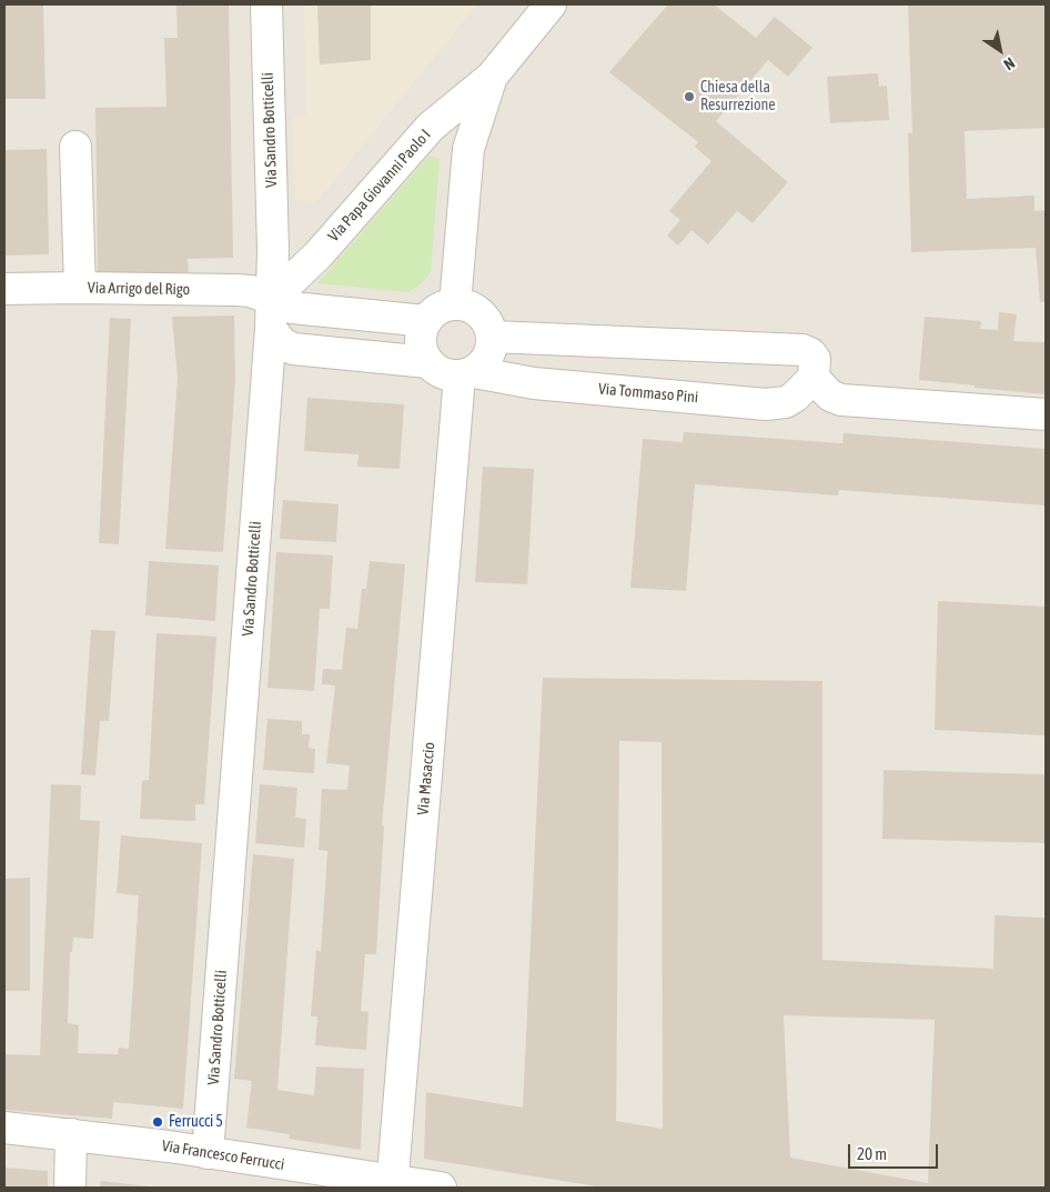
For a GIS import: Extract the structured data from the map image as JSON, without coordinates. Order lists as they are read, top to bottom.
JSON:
{
  "streets": {
    "street": [
      "Via Sandro Botticelli",
      "Via Papa Giovanni Paolo I",
      "Via Arrigo del Rigo",
      "Via Tommaso Pini",
      "Via Masaccio",
      "Via Francesco Ferrucci"
    ]
  },
  "crossings": [
    ["Via Sandro Botticelli", "Via Papa Giovanni Paolo I"],
    ["Via Sandro Botticelli", "Via Arrigo del Rigo"],
    ["Via Sandro Botticelli", "Via Tommaso Pini"],
    ["Via Sandro Botticelli", "Via Francesco Ferrucci"],
    ["Via Papa Giovanni Paolo I", "Via Arrigo del Rigo"],
    ["Via Papa Giovanni Paolo I", "Via Tommaso Pini"],
    ["Via Papa Giovanni Paolo I", "Via Masaccio"],
    ["Via Arrigo del Rigo", "Via Tommaso Pini"],
    ["Via Tommaso Pini", "Via Masaccio"],
    ["Via Masaccio", "Via Francesco Ferrucci"]
  ],
  "places": ["Chiesa della Resurrezione", "Ferrucci 5"],
  "scale_bar": "20 m",
  "north": "bottom right"
}
